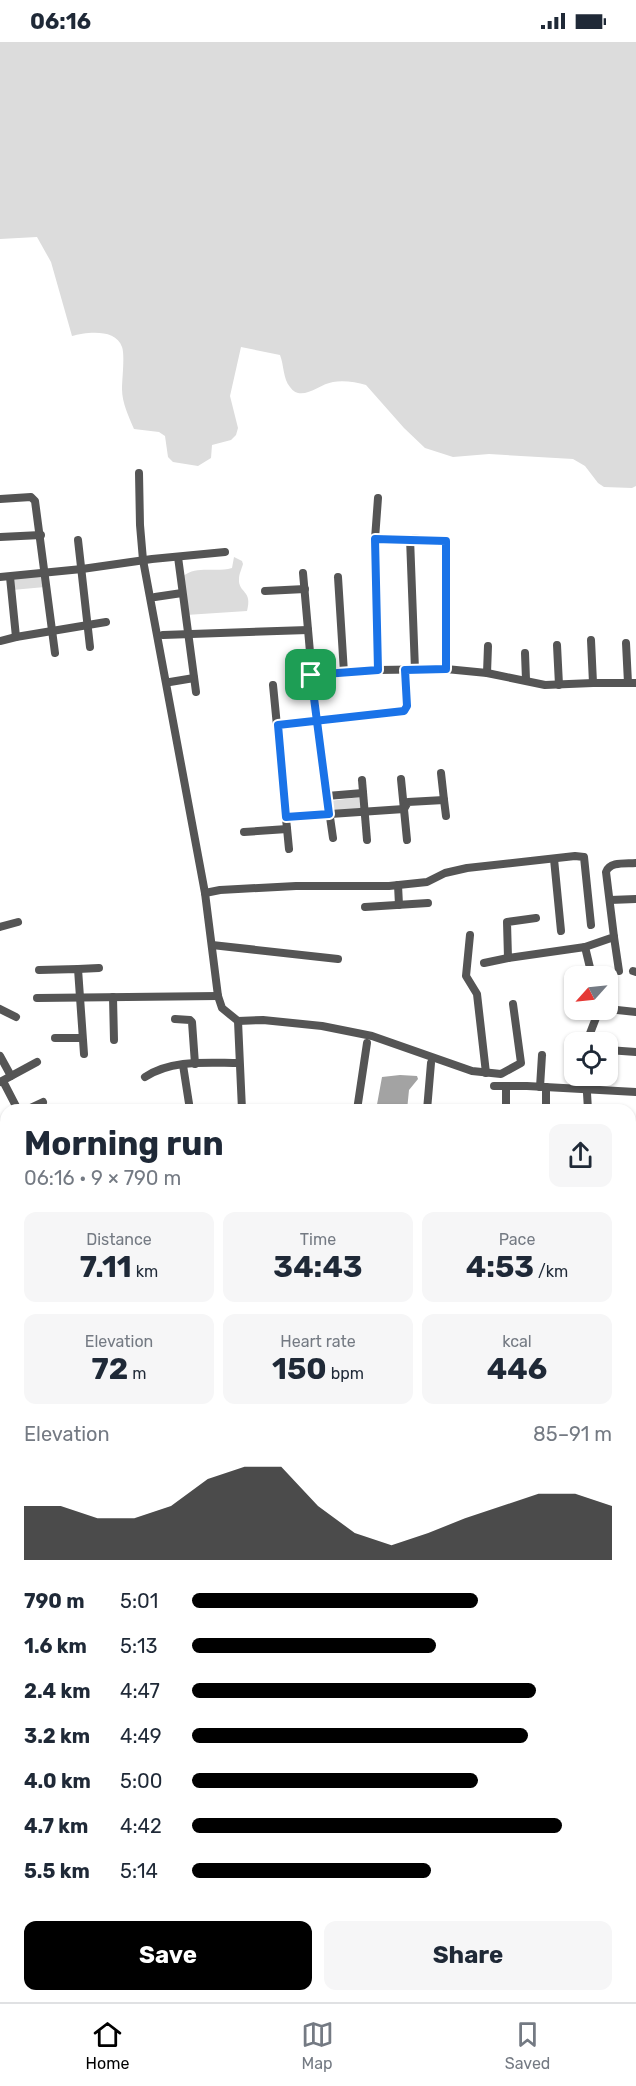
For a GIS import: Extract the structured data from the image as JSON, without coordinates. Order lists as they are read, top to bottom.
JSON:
{
  "north": "bottom left",
  "page": {
    "status": "06:16",
    "heading": ["Morning run", "06:16 · 9 × 790 m"],
    "stats": [
      ["Distance", "7.11 km"],
      ["Time", "34:43"],
      ["Pace", "4:53 /km"],
      ["Elevation", "72 m"],
      ["Heart rate", "150 bpm"],
      ["kcal", "446"]
    ],
    "chart": ["Elevation", "85–91 m"],
    "list": [
      {
        "name": "790 m",
        "note": "5:01"
      },
      {
        "name": "1.6 km",
        "note": "5:13"
      },
      {
        "name": "2.4 km",
        "note": "4:47"
      },
      {
        "name": "3.2 km",
        "note": "4:49"
      },
      {
        "name": "4.0 km",
        "note": "5:00"
      },
      {
        "name": "4.7 km",
        "note": "4:42"
      },
      {
        "name": "5.5 km",
        "note": "5:14"
      }
    ],
    "buttons": ["Save", "Share"],
    "tabs": ["Home", "Map", "Saved"]
  }
}
